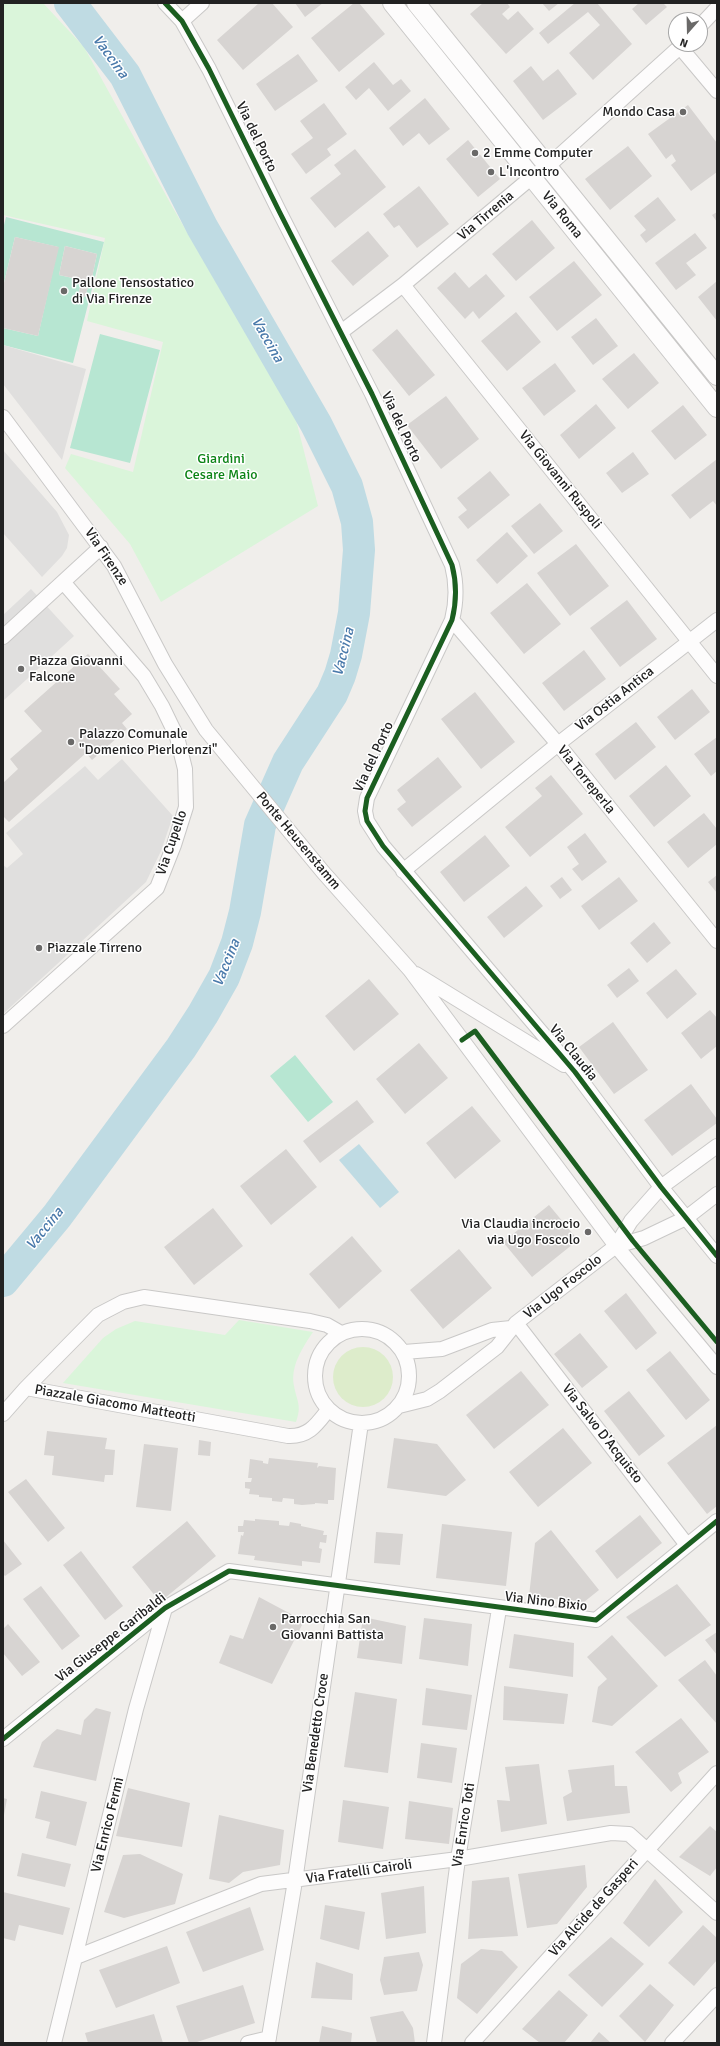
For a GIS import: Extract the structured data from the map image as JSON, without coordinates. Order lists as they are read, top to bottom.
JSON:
{
  "streets": {
    "street": [
      "Via del Porto",
      "Via Roma",
      "Via Tirrenia",
      "Via Giovanni Ruspoli",
      "Via Firenze",
      "Via Ostia Antica",
      "Via Torreperla",
      "Ponte Heusenstamm",
      "Via Cupello",
      "Via Claudia",
      "Via Ugo Foscolo",
      "Piazzale Giacomo Matteotti",
      "Via Salvo D'Acquisto",
      "Via Nino Bixio",
      "Via Giuseppe Garibaldi",
      "Via Benedetto Croce",
      "Via Enrico Fermi",
      "Via Enrico Toti",
      "Via Fratelli Cairoli",
      "Via Alcide de Gasperi"
    ]
  },
  "crossings": [
    ["Via del Porto", "Via Tirrenia"],
    ["Via del Porto", "Via Ostia Antica"],
    ["Via del Porto", "Via Torreperla"],
    ["Via del Porto", "Via Claudia"],
    ["Via Roma", "Via Tirrenia"],
    ["Via Tirrenia", "Via Giovanni Ruspoli"],
    ["Via Giovanni Ruspoli", "Via Ostia Antica"],
    ["Via Firenze", "Ponte Heusenstamm"],
    ["Via Ostia Antica", "Via Torreperla"],
    ["Via Ostia Antica", "Via Claudia"],
    ["Ponte Heusenstamm", "Via Claudia"],
    ["Via Claudia", "Via Ugo Foscolo"],
    ["Via Ugo Foscolo", "Piazzale Giacomo Matteotti"],
    ["Via Ugo Foscolo", "Via Salvo D'Acquisto"],
    ["Via Ugo Foscolo", "Via Benedetto Croce"],
    ["Piazzale Giacomo Matteotti", "Via Benedetto Croce"],
    ["Via Salvo D'Acquisto", "Via Nino Bixio"],
    ["Via Nino Bixio", "Via Giuseppe Garibaldi"],
    ["Via Nino Bixio", "Via Benedetto Croce"],
    ["Via Nino Bixio", "Via Enrico Toti"],
    ["Via Giuseppe Garibaldi", "Via Benedetto Croce"],
    ["Via Giuseppe Garibaldi", "Via Enrico Fermi"],
    ["Via Benedetto Croce", "Via Fratelli Cairoli"],
    ["Via Enrico Fermi", "Via Fratelli Cairoli"],
    ["Via Enrico Toti", "Via Fratelli Cairoli"],
    ["Via Fratelli Cairoli", "Via Alcide de Gasperi"]
  ],
  "water": ["Vaccina"],
  "parks": ["Giardini Cesare Maio"],
  "places": [
    "Mondo Casa",
    "2 Emme Computer",
    "L'Incontro",
    "Pallone Tensostatico di Via Firenze",
    "Piazza Giovanni Falcone",
    "Palazzo Comunale \"Domenico Pierlorenzi\"",
    "Piazzale Tirreno",
    "Via Claudia incrocio via Ugo Foscolo",
    "Parrocchia San Giovanni Battista"
  ],
  "north": "bottom"
}
